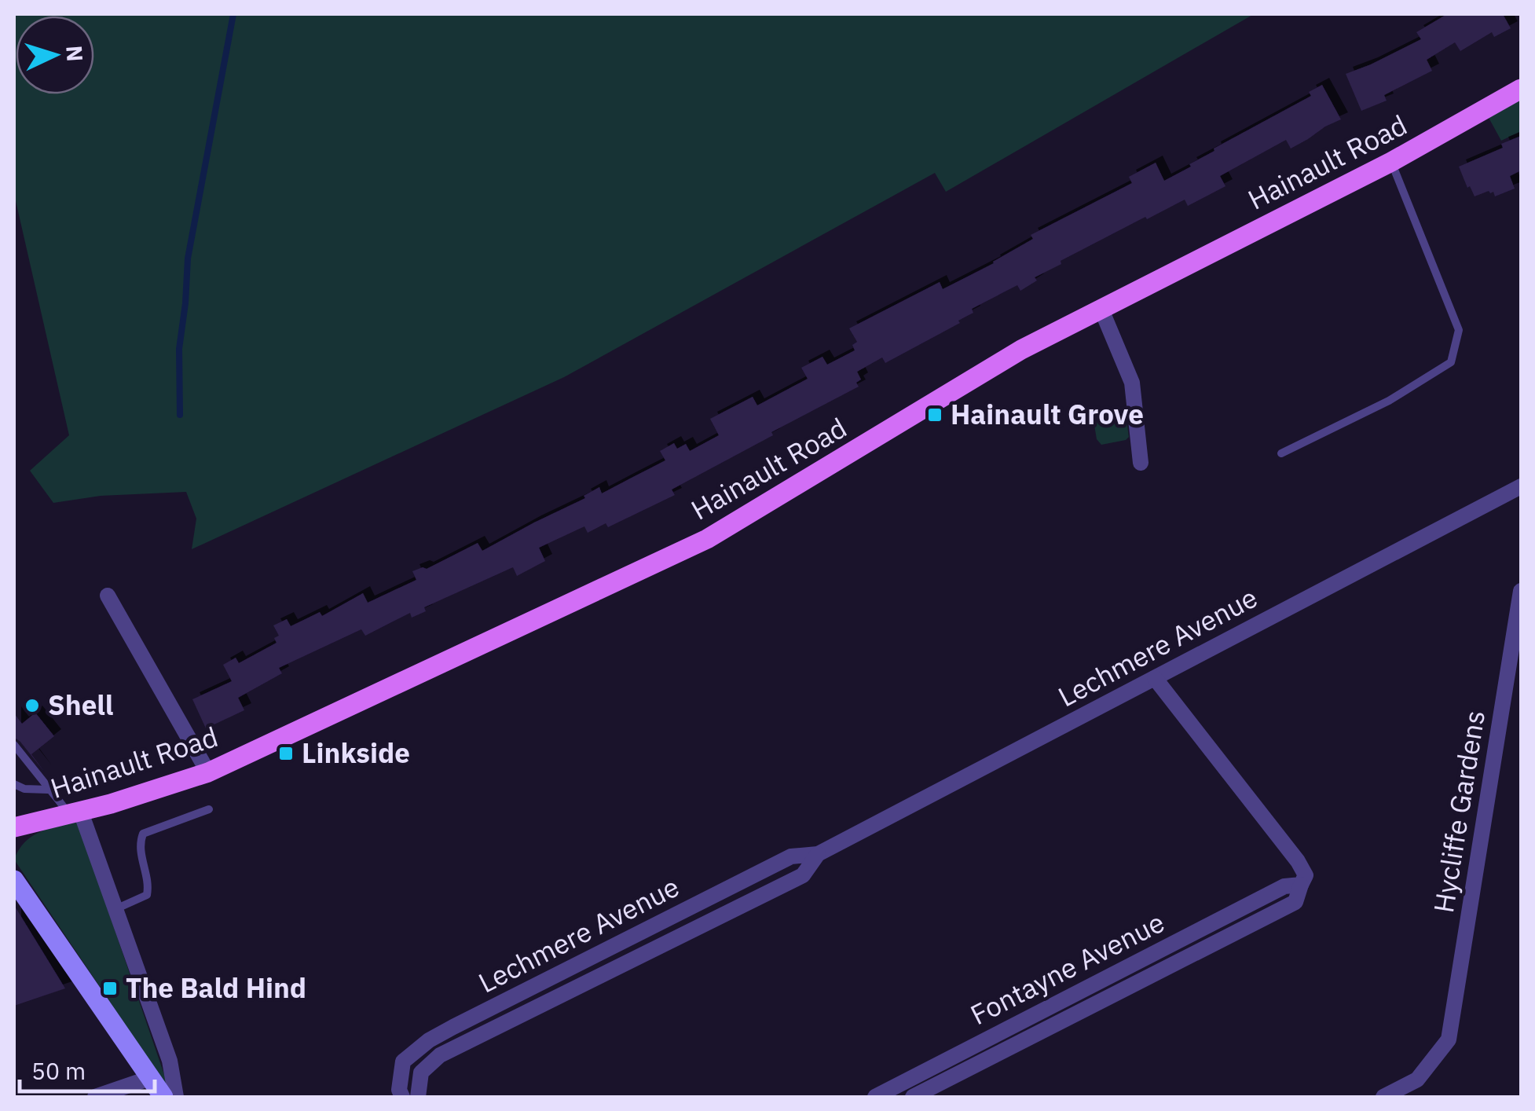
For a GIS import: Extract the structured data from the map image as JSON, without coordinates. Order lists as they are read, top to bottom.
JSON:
{
  "streets": {
    "main road": ["Hainault Road"],
    "street": ["Lechmere Avenue", "Hycliffe Gardens", "Fontayne Avenue"]
  },
  "places": {
    "transit": ["Hainault Grove", "Linkside", "The Bald Hind"],
    "other": ["Shell"]
  },
  "scale_bar": "50 m",
  "north": "right"
}
